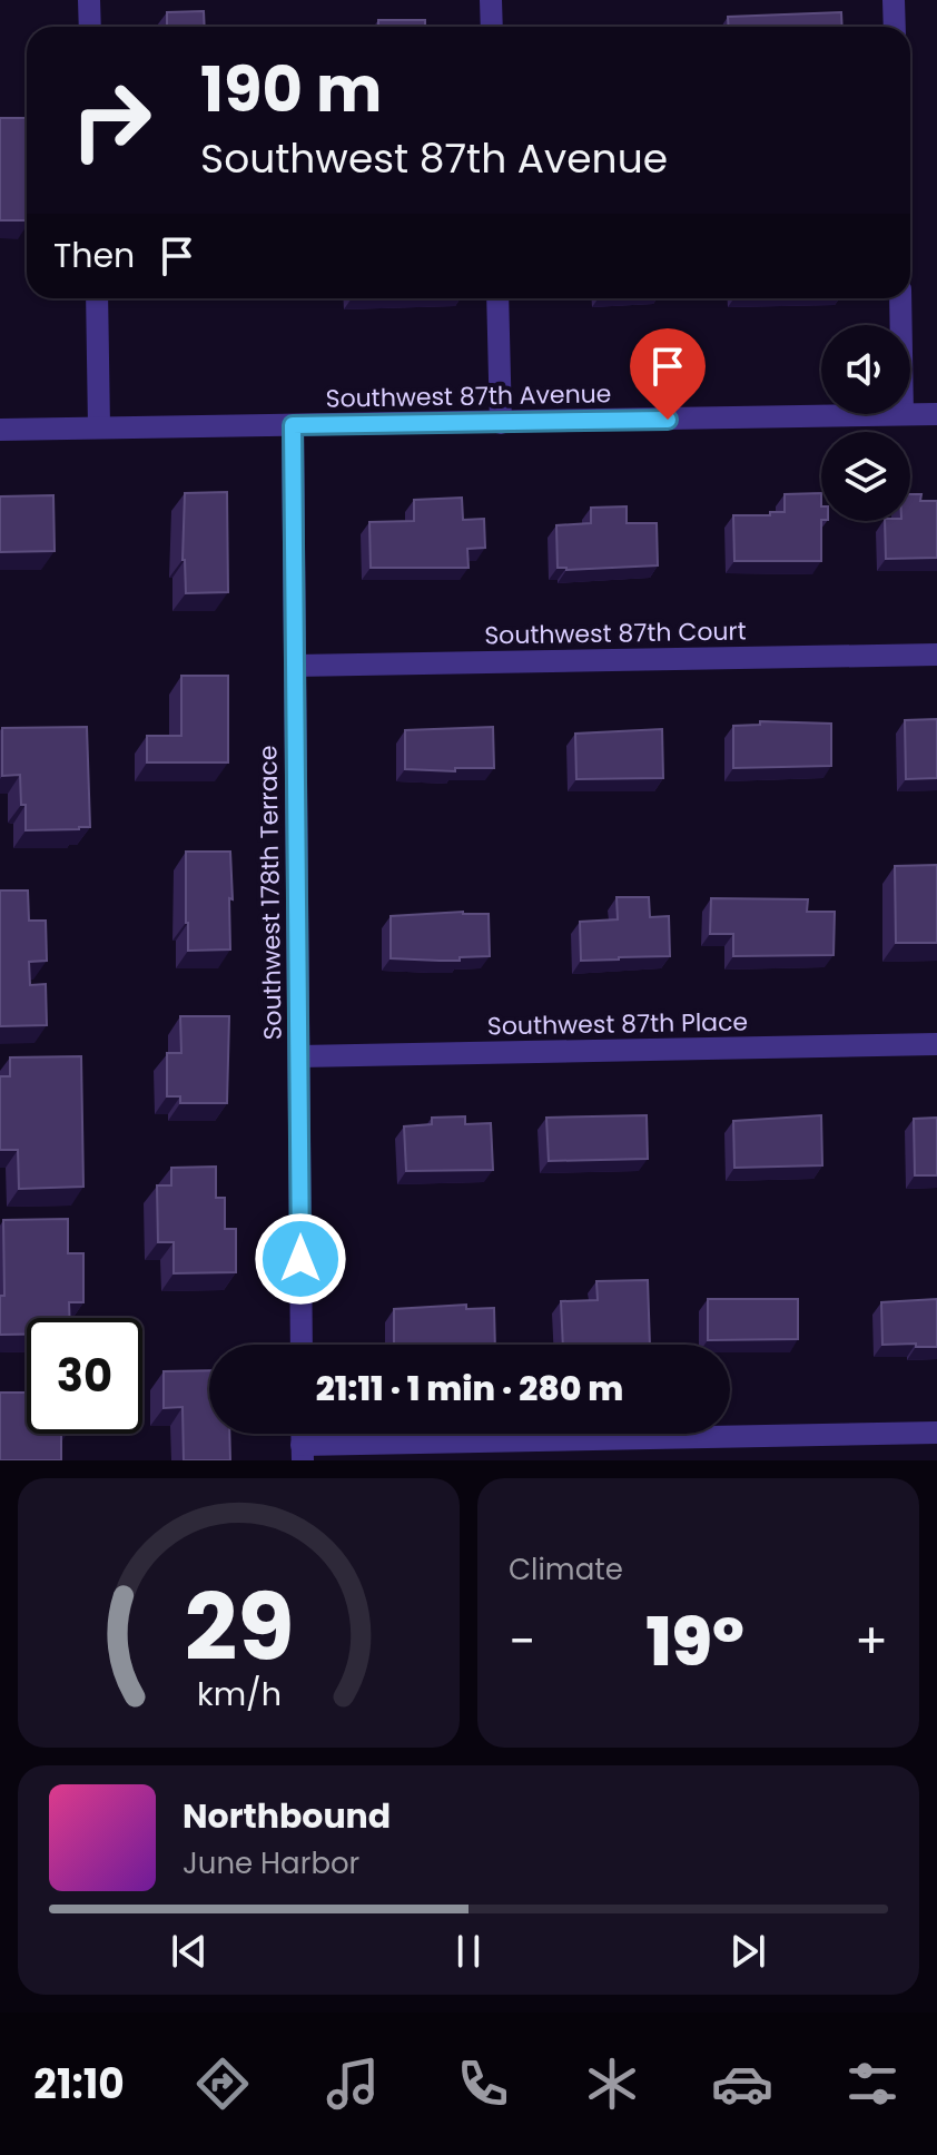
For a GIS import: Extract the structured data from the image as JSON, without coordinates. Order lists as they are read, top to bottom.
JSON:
{
  "streets": {
    "street": [
      "Southwest 87th Avenue",
      "Southwest 87th Court",
      "Southwest 178th Terrace",
      "Southwest 87th Place"
    ]
  },
  "crossings": [
    ["Southwest 87th Avenue", "Southwest 178th Terrace"],
    ["Southwest 87th Court", "Southwest 178th Terrace"],
    ["Southwest 178th Terrace", "Southwest 87th Place"]
  ],
  "page": {
    "turn": ["190 m", "Southwest 87th Avenue"],
    "then": "Then",
    "limit": "30",
    "trip": "21:11 · 1 min · 280 m",
    "tile": "Climate",
    "heat": ["−", "19°", "+"],
    "song": ["Northbound", "June Harbor"],
    "tabs": "21:10",
    "gauge": ["29", "km/h"]
  }
}
